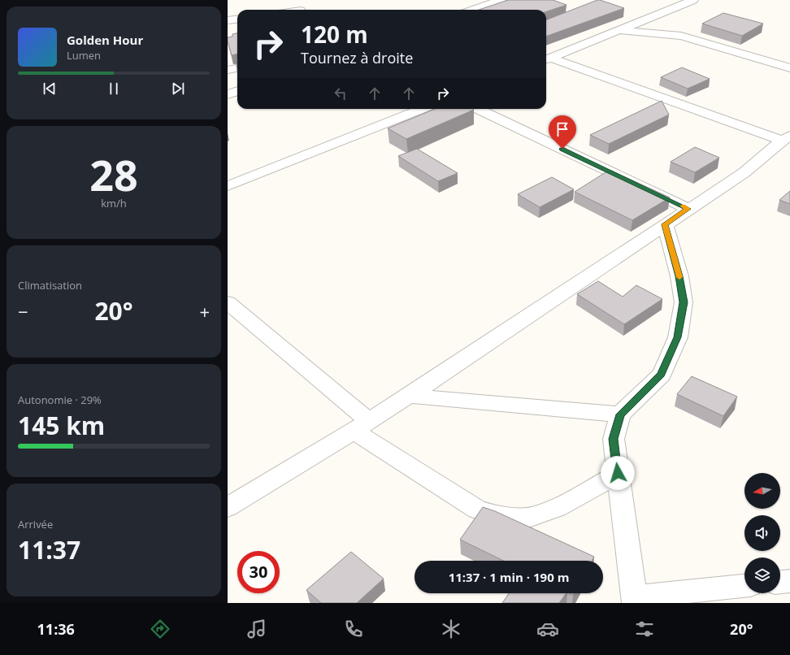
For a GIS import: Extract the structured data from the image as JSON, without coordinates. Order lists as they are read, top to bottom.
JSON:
{
  "north": "left",
  "page": {
    "turn": ["120 m", "Tournez à droite"],
    "song": ["Golden Hour", "Lumen"],
    "tile": [
      ["28", "km/h"],
      "Climatisation",
      ["Autonomie · 29%", "145 km"],
      ["Arrivée", "11:37"]
    ],
    "heat": ["−", "20°", "+"],
    "limit": "30",
    "trip": "11:37 · 1 min · 190 m",
    "tabs": ["11:36", "20°"]
  }
}
